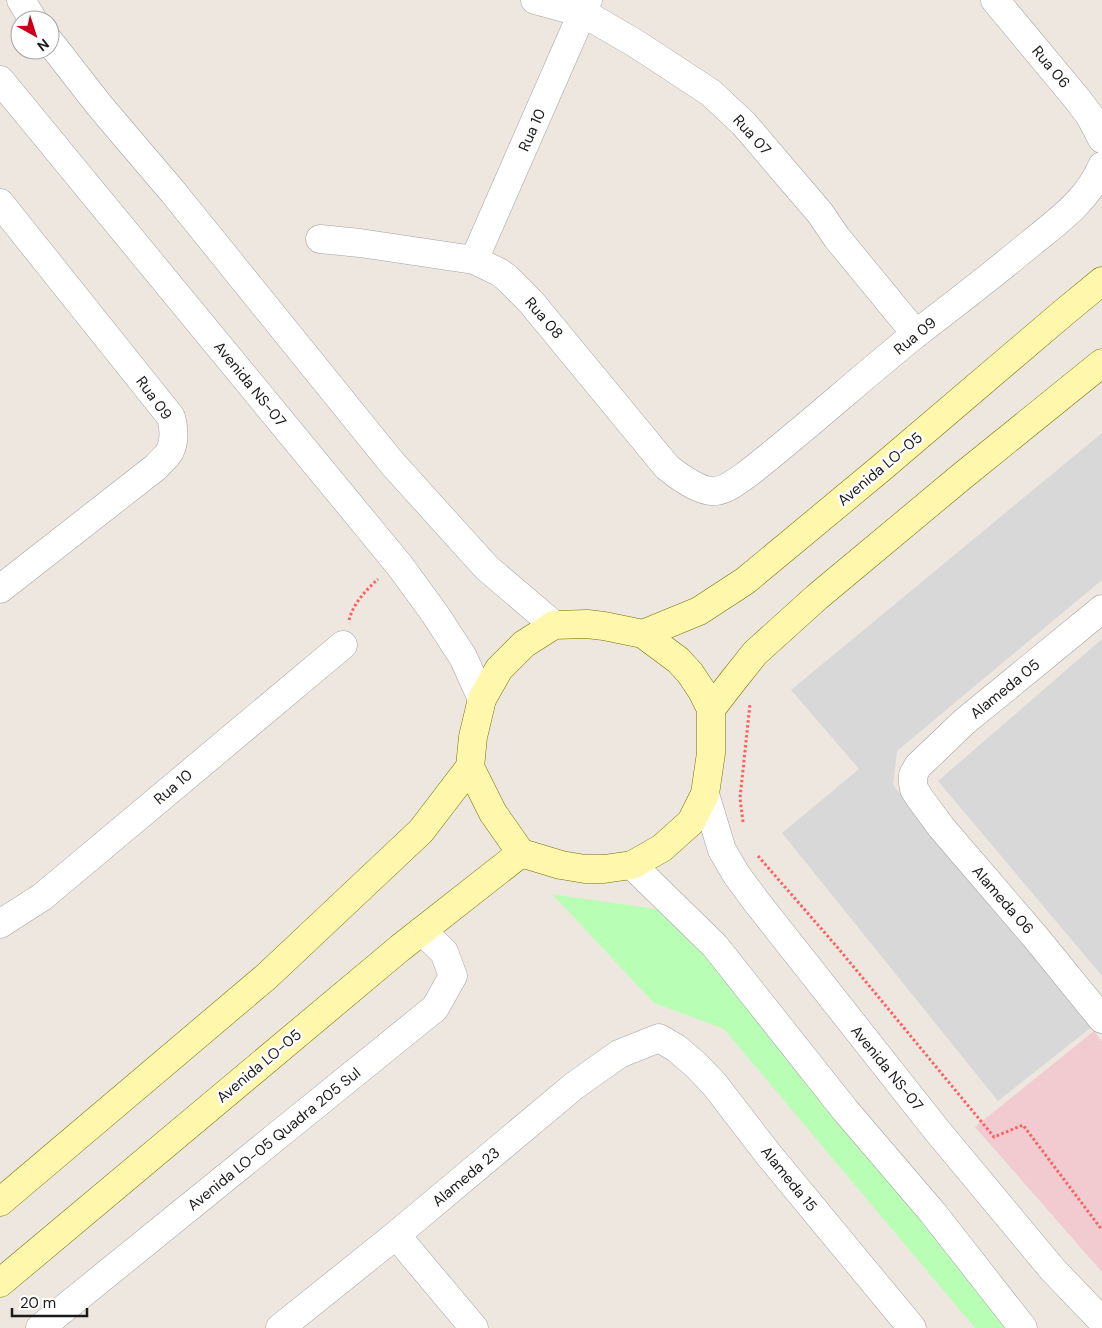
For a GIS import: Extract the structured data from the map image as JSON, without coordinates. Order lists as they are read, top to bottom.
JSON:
{
  "streets": {
    "main road": ["Avenida LO-05"],
    "street": [
      "Rua 06",
      "Rua 10",
      "Rua 07",
      "Rua 08",
      "Rua 09",
      "Avenida NS-07",
      "Alameda 05",
      "Alameda 06",
      "Avenida LO-05 Quadra 205 Sul",
      "Alameda 23",
      "Alameda 15"
    ]
  },
  "crossings": [
    ["Rua 10", "Rua 07"],
    ["Rua 10", "Rua 08"],
    ["Rua 07", "Rua 09"],
    ["Rua 08", "Rua 09"],
    ["Avenida LO-05", "Avenida LO-05 Quadra 205 Sul"],
    ["Alameda 05", "Alameda 06"],
    ["Alameda 23", "Alameda 15"]
  ],
  "scale_bar": "20 m",
  "north": "bottom right"
}
